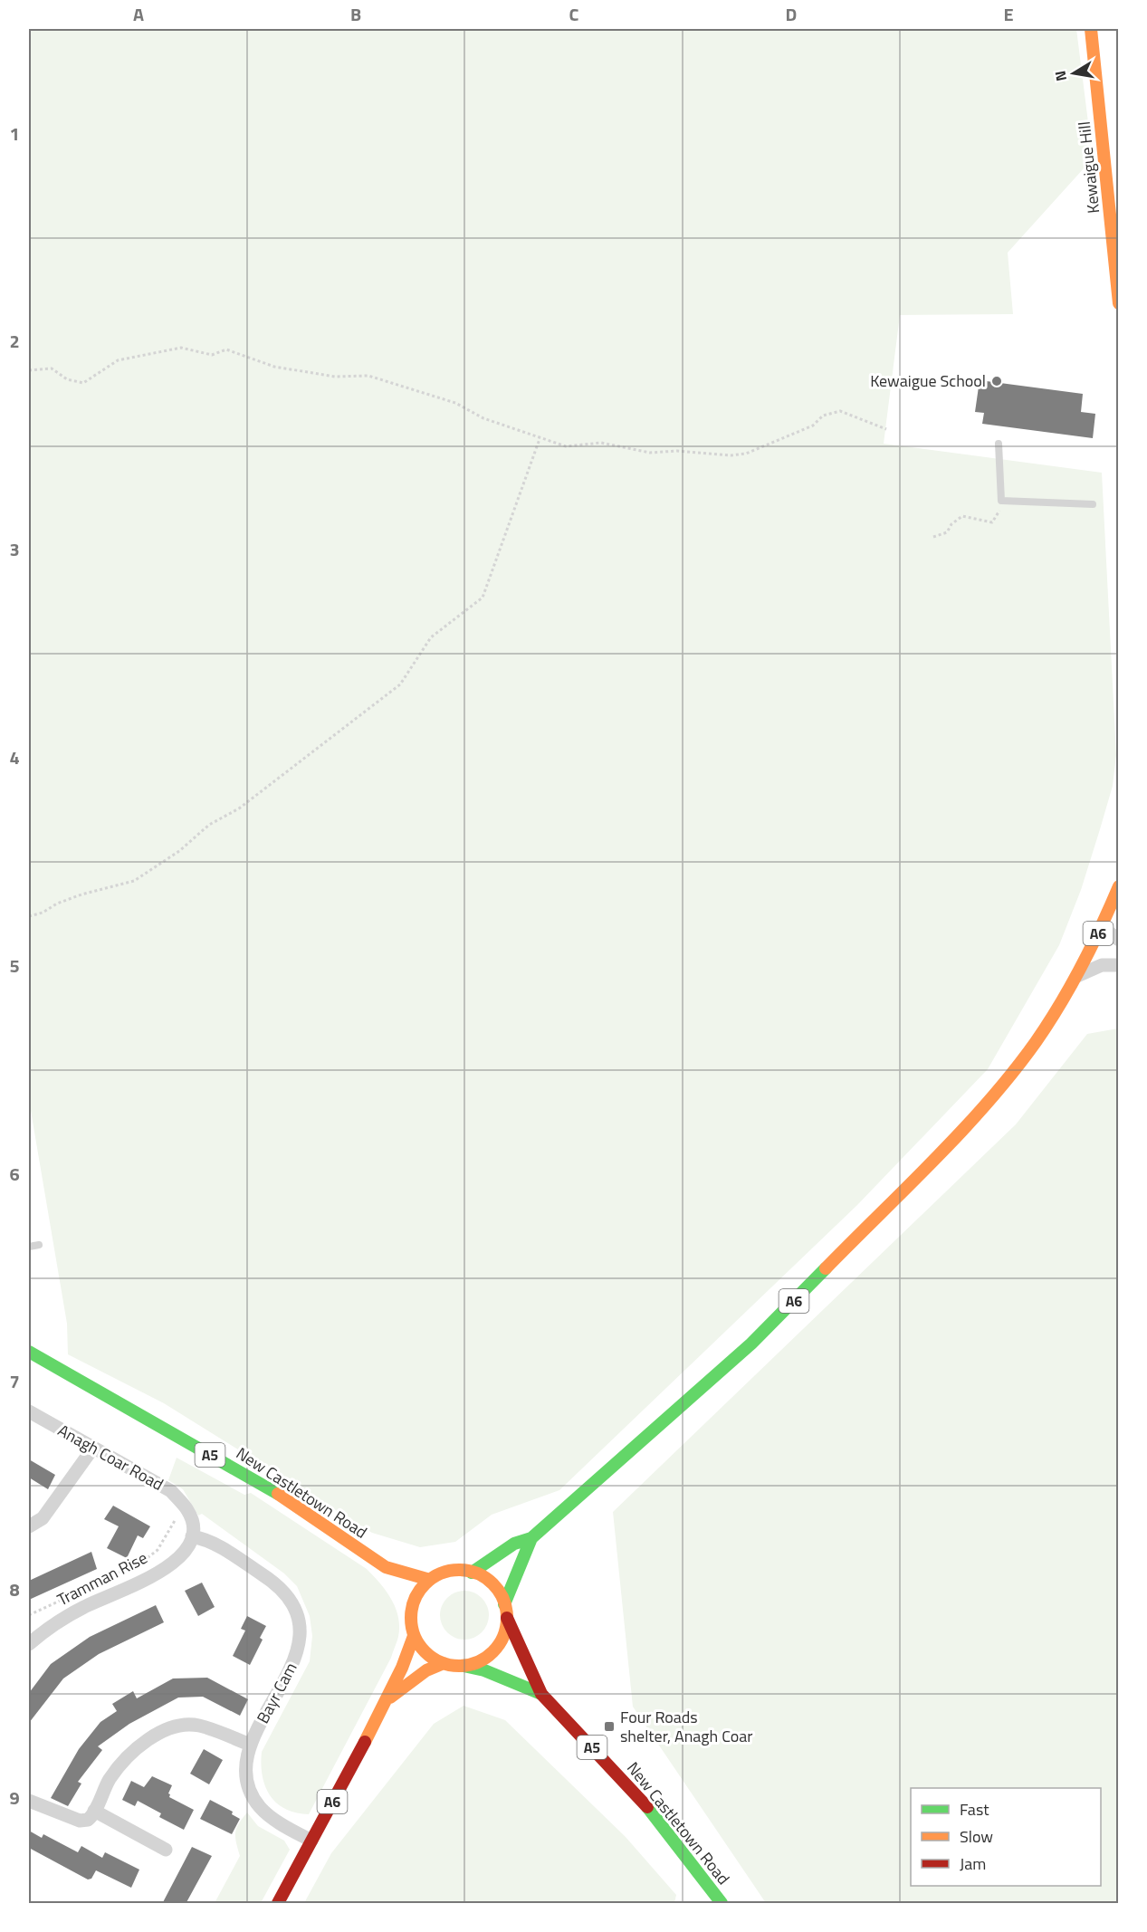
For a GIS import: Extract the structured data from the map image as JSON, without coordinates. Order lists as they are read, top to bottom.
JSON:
{
  "streets": {
    "highway": [
      "Kewaigue Hill",
      "A6",
      "A5",
      "New Castletown Road"
    ],
    "street": ["Anagh Coar Road", "Bayr Cam"],
    "path": ["Tramman Rise"]
  },
  "crossings": [
    ["A6", "A5"],
    ["A6", "Bayr Cam"],
    ["A5", "New Castletown Road"],
    ["Anagh Coar Road", "Tramman Rise"],
    ["Anagh Coar Road", "Bayr Cam"]
  ],
  "places": {
    "other": ["Kewaigue School"],
    "transit": ["Four Roads shelter, Anagh Coar"]
  },
  "legend": ["Fast", "Slow", "Jam"],
  "north": "left",
  "grid": {
    "columns": [
      "A",
      "B",
      "C",
      "D",
      "E"
    ],
    "rows": [
      "1",
      "2",
      "3",
      "4",
      "5",
      "6",
      "7",
      "8",
      "9"
    ]
  }
}
